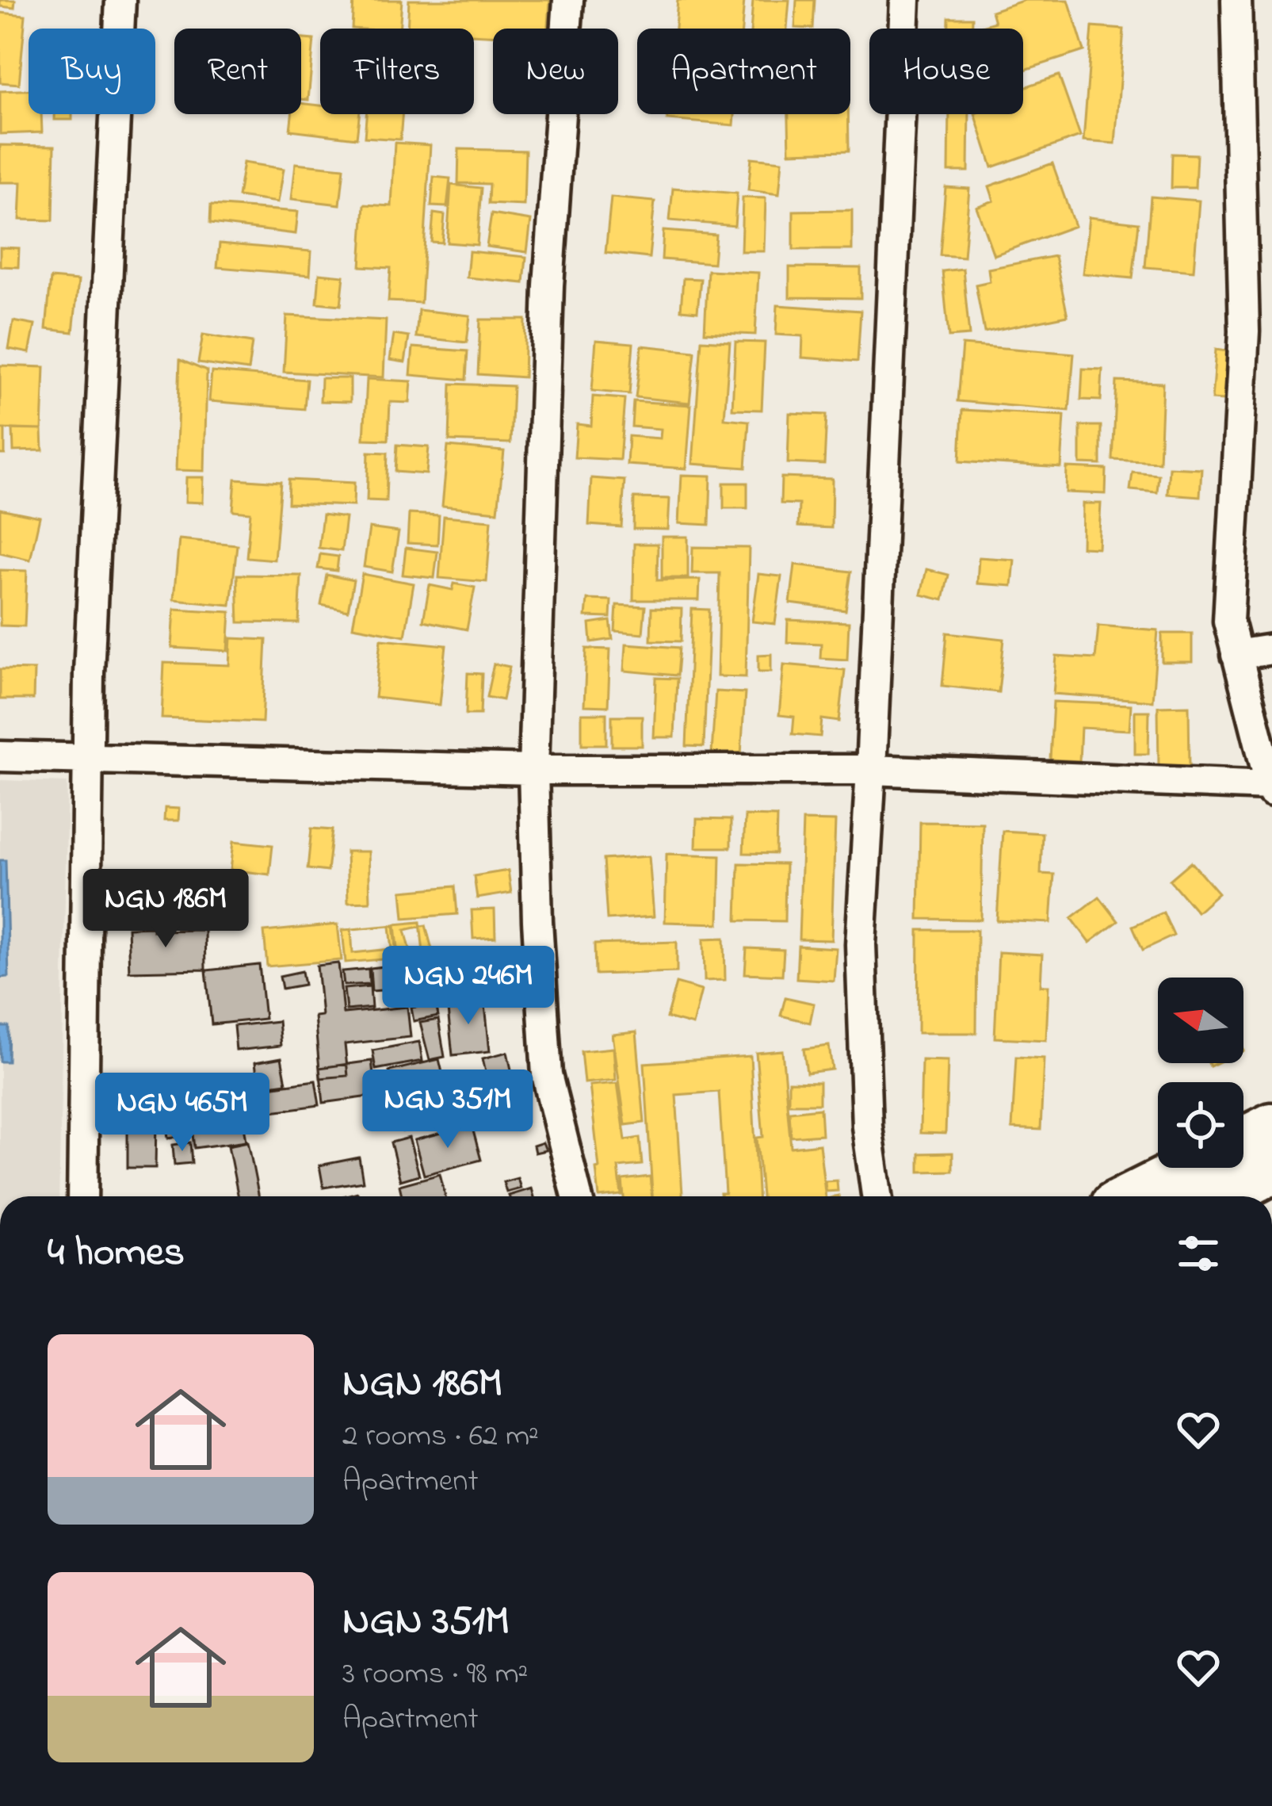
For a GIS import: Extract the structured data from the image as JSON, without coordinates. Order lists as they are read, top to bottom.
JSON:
{
  "north": "left",
  "page": {
    "chip": [
      "Buy",
      "Rent",
      "Filters",
      "New",
      "Apartment",
      "House"
    ],
    "price": [
      "NGN 186M",
      "NGN 246M",
      "NGN 351M",
      "NGN 465M"
    ],
    "heading": "4 homes",
    "list": [
      {
        "name": "NGN 186M",
        "note": "2 rooms · 62 m² · Apartment"
      },
      {
        "name": "NGN 351M",
        "note": "3 rooms · 98 m² · Apartment"
      }
    ]
  }
}
